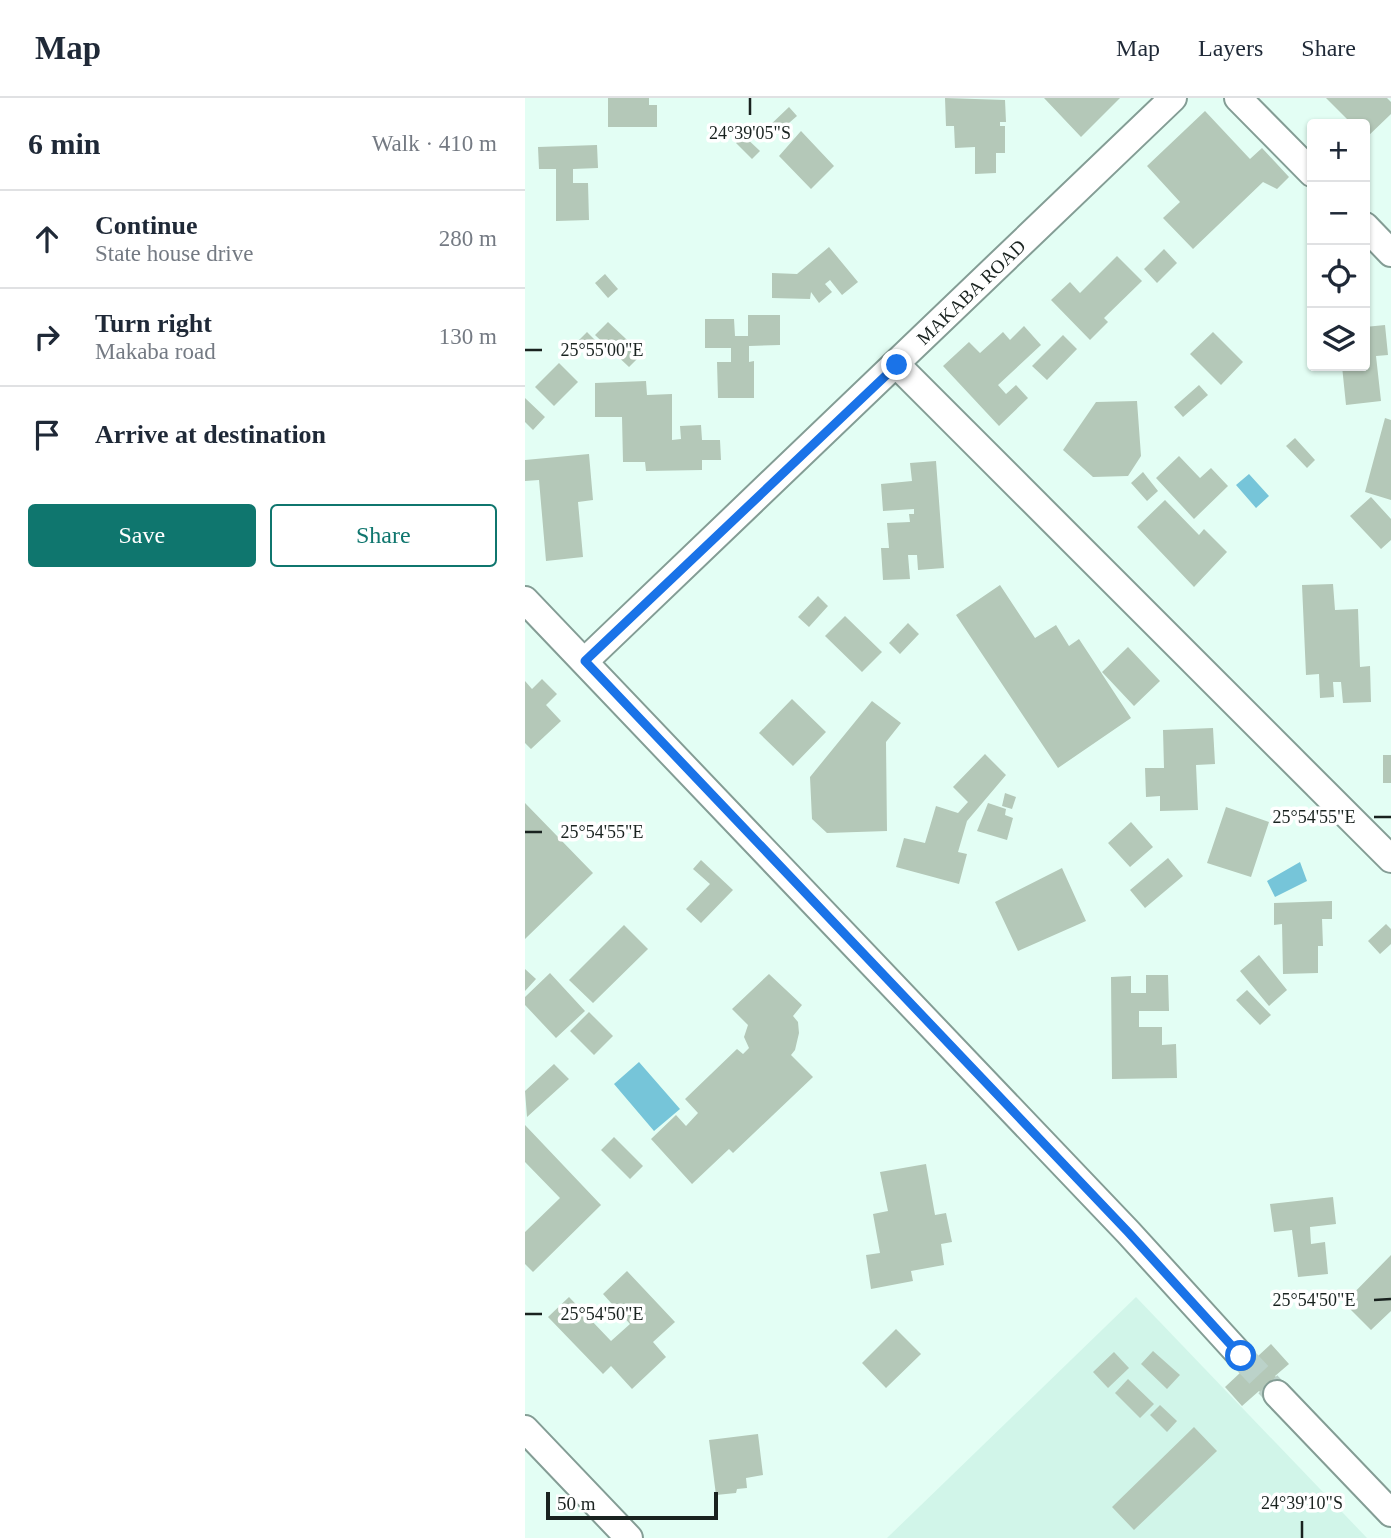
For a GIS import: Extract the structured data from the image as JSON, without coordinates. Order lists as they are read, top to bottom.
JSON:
{
  "streets": {
    "street": ["MAKABA ROAD"]
  },
  "scale_bar": "50 m",
  "page": {
    "header": "Map",
    "nav": ["Map", "Layers", "Share"],
    "heading": ["6 min", "Walk · 410 m"],
    "map_buttons": ["+", "−"],
    "list": [
      ["Continue", "State house drive", "280 m"],
      ["Turn right", "Makaba road", "130 m"],
      "Arrive at destination"
    ],
    "buttons": ["Save", "Share"],
    "scale": "50 m"
  },
  "coordinates": [
    "24°39'05\"S",
    "25°55'00\"E",
    "25°54'55\"E",
    "25°54'50\"E",
    "24°39'10\"S"
  ]
}
